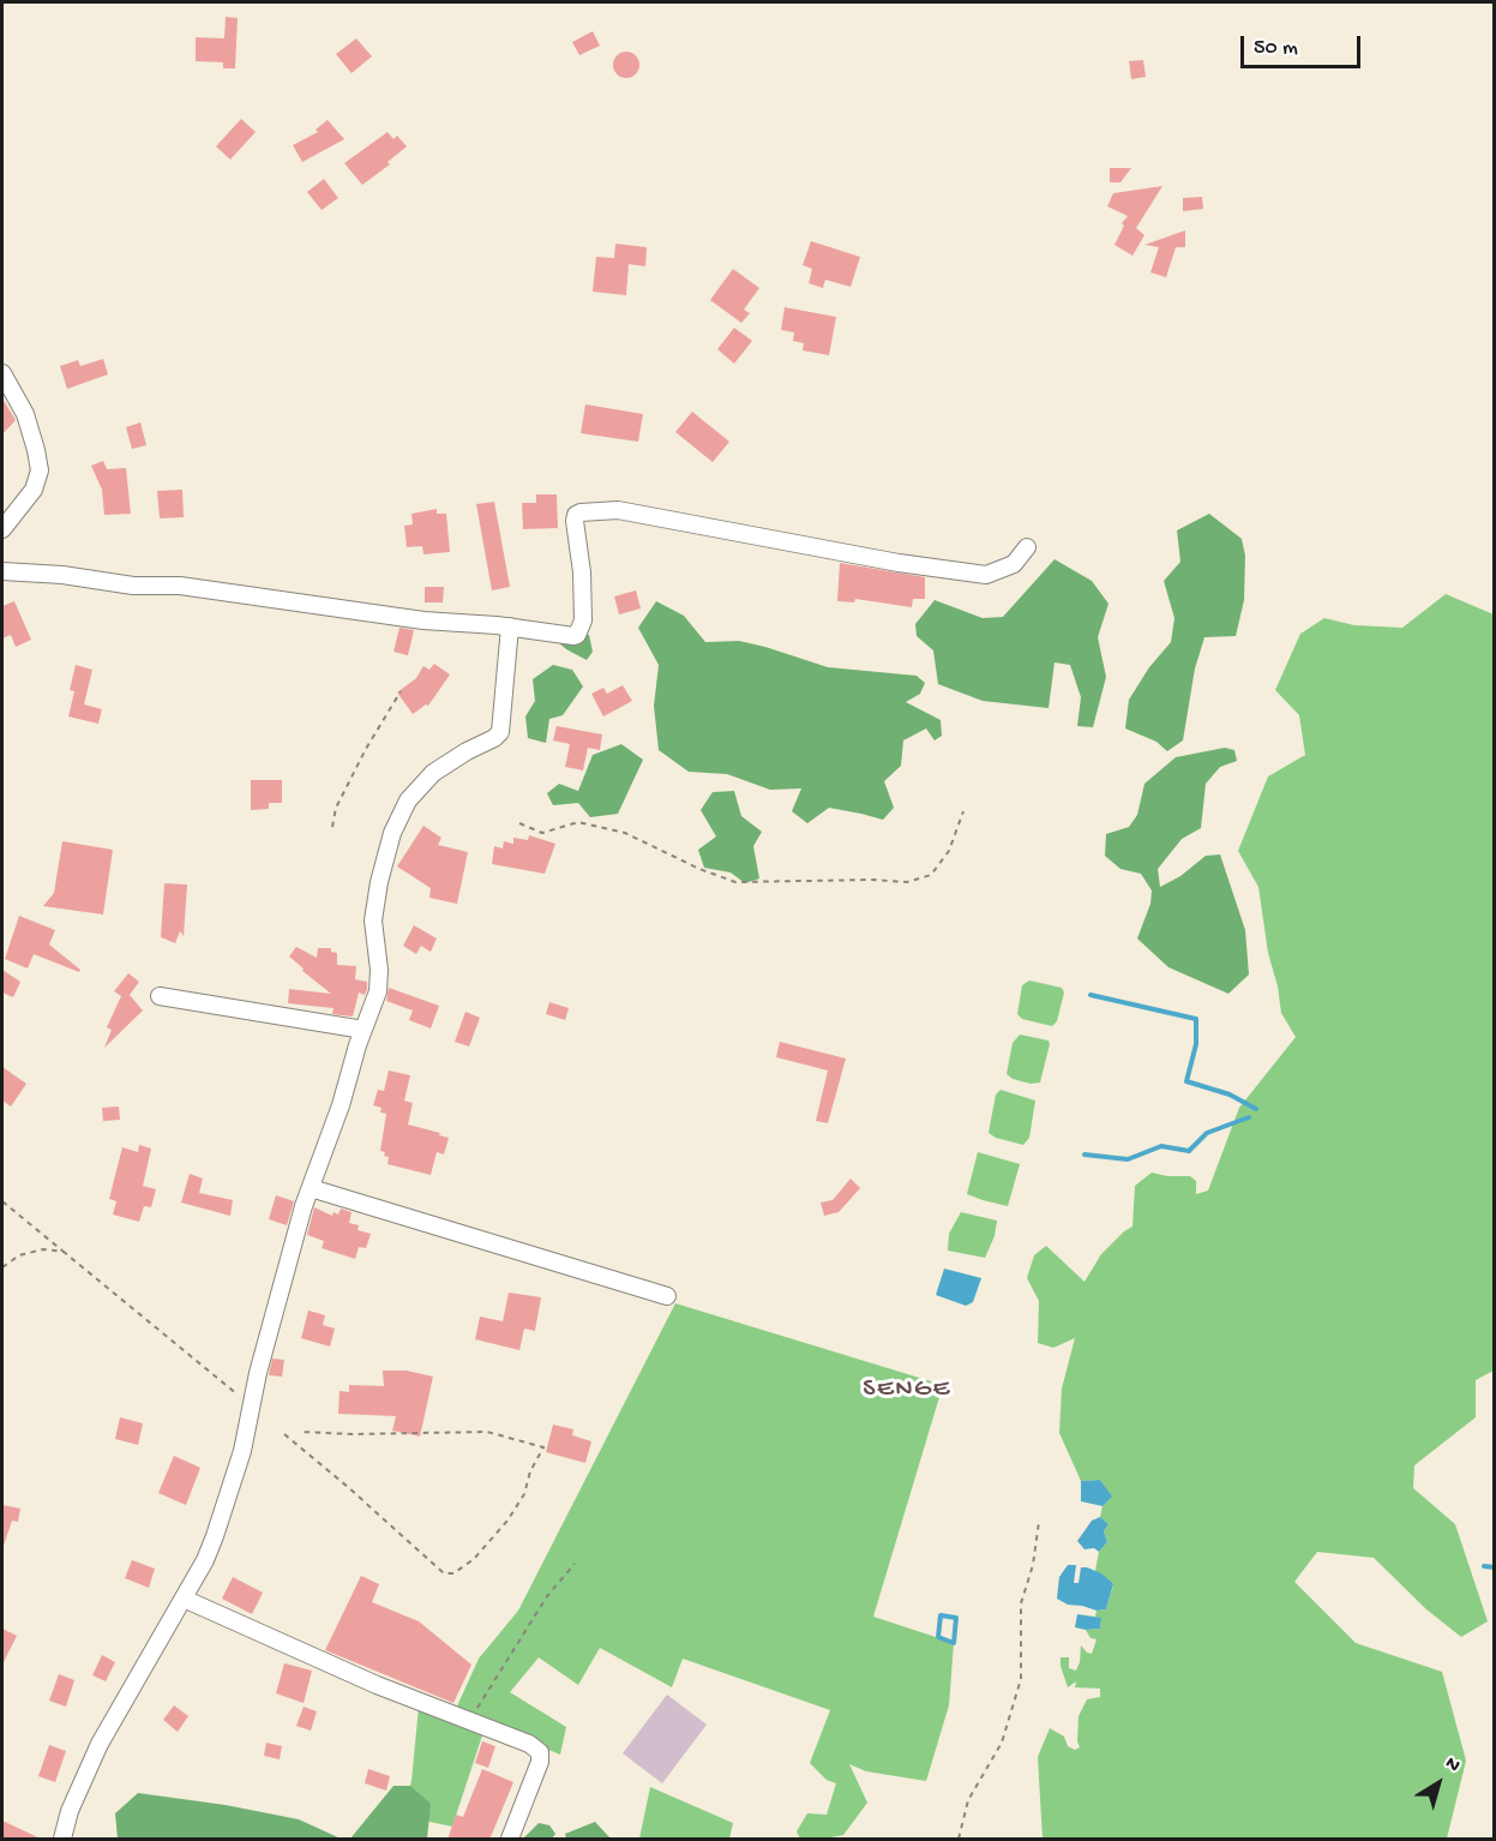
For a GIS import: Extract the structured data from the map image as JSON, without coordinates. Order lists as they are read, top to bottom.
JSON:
{
  "districts": ["SENGE"],
  "scale_bar": "50 m",
  "north": "top right"
}
